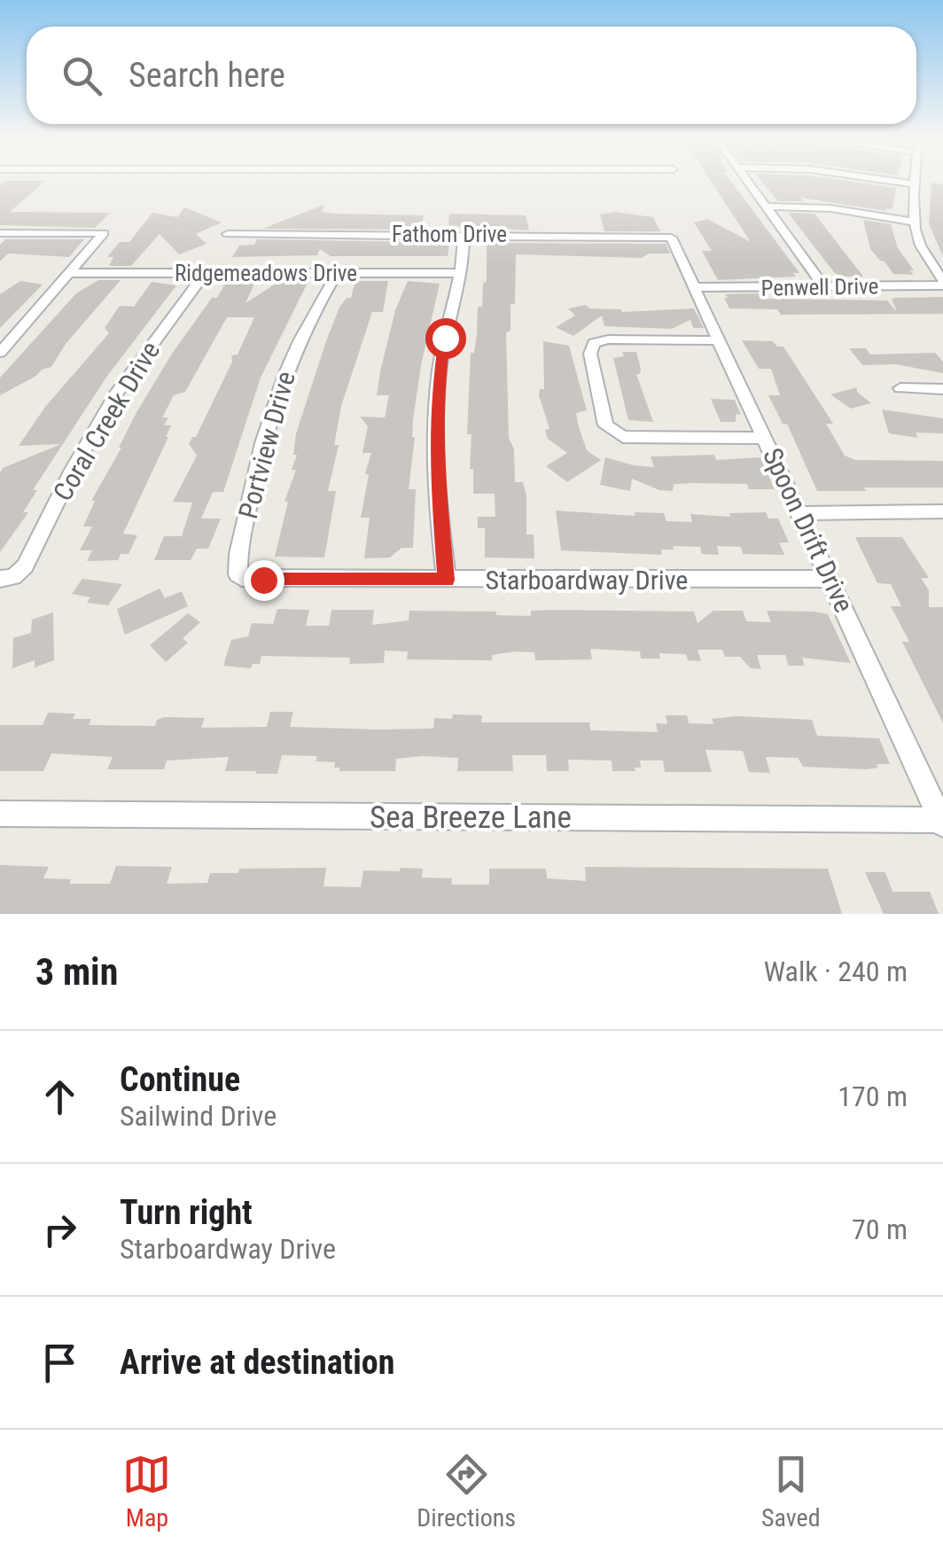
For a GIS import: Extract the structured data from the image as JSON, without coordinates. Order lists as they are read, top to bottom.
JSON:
{
  "streets": {
    "street": [
      "Fathom Drive",
      "Ridgemeadows Drive",
      "Penwell Drive",
      "Coral Creek Drive",
      "Portview Drive",
      "Spoon Drift Drive",
      "Starboardway Drive",
      "Sea Breeze Lane"
    ]
  },
  "crossings": [
    ["Fathom Drive", "Spoon Drift Drive"],
    ["Ridgemeadows Drive", "Coral Creek Drive"],
    ["Ridgemeadows Drive", "Portview Drive"],
    ["Penwell Drive", "Spoon Drift Drive"],
    ["Portview Drive", "Starboardway Drive"],
    ["Spoon Drift Drive", "Starboardway Drive"],
    ["Spoon Drift Drive", "Sea Breeze Lane"]
  ],
  "page": {
    "search": "Search here",
    "heading": ["3 min", "Walk · 240 m"],
    "list": [
      ["Continue", "Sailwind Drive", "170 m"],
      ["Turn right", "Starboardway Drive", "70 m"],
      "Arrive at destination"
    ],
    "nav": ["Map", "Directions", "Saved"]
  }
}
